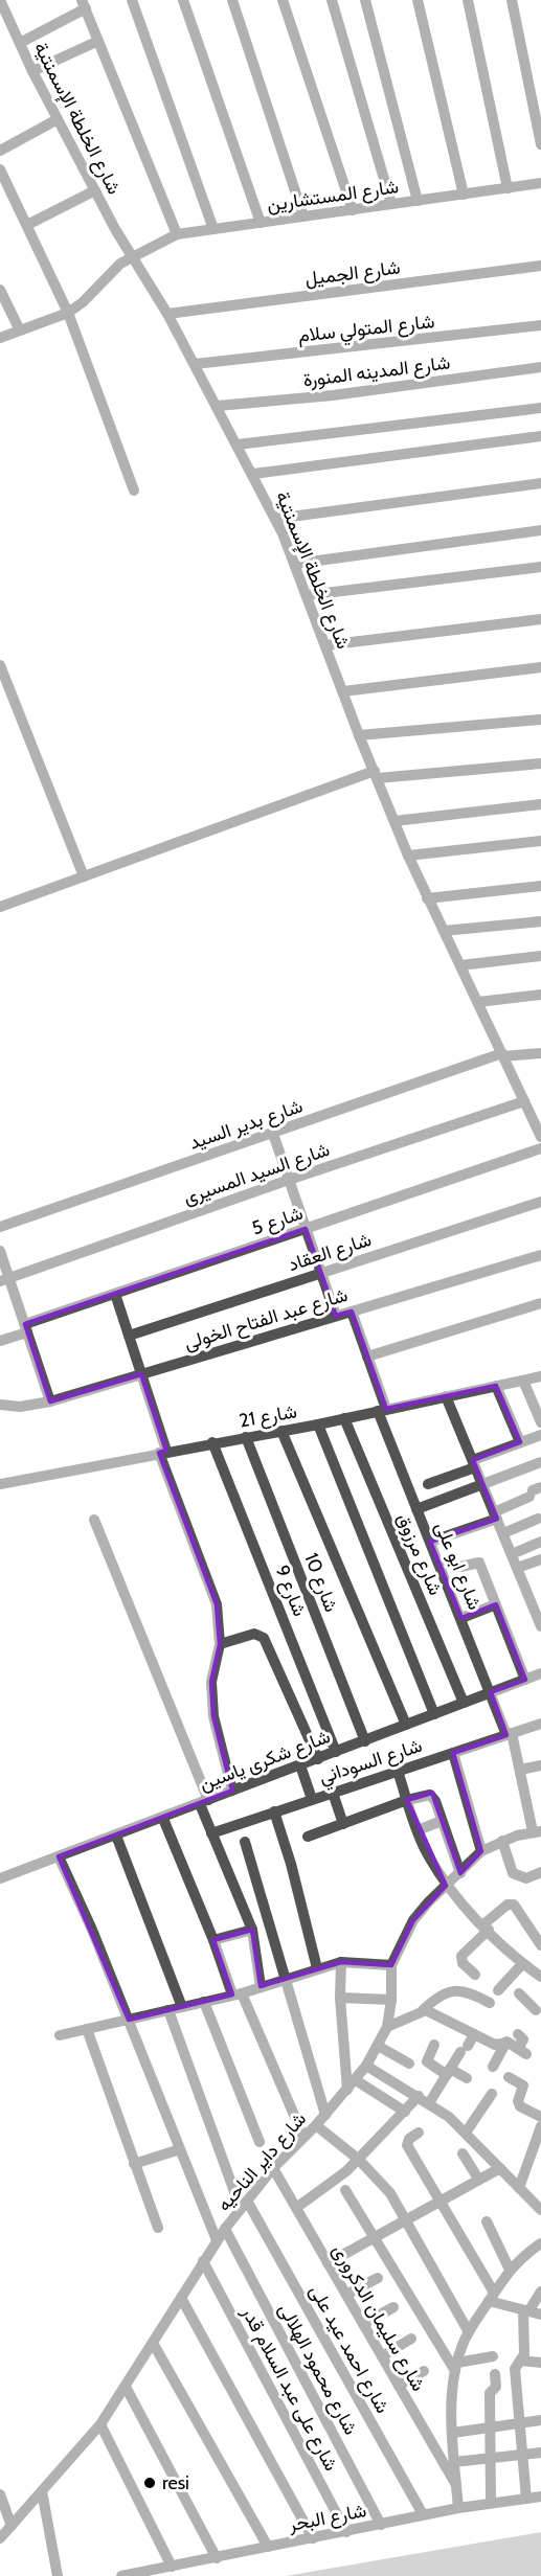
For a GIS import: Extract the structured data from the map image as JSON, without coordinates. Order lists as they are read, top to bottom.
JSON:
{
  "streets": {
    "street": [
      "شارع الخلطة الإسمنتية",
      "شارع المستشارين",
      "شارع الجميل",
      "شارع المتولي سلام",
      "شارع المدينه المنورة",
      "شارع بدير السيد",
      "شارع السيد المسيرى",
      "شارع 5",
      "شارع العقاد",
      "شارع عبد الفتاح الخولى",
      "شارع 21",
      "شارع مرزوق",
      "شارع ابو على",
      "شارع 10",
      "شارع 9",
      "شارع شكرى ياسين",
      "شارع السوداني",
      "شارع داير الناحيه",
      "شارع سليمان الدكرورى",
      "شارع احمد عيد على",
      "شارع محمود الهلالى",
      "شارع على عبد السلام قدر",
      "شارع البحر"
    ]
  },
  "crossings": [
    ["شارع الخلطة الإسمنتية", "شارع المستشارين"],
    ["شارع الخلطة الإسمنتية", "شارع الجميل"],
    ["شارع الخلطة الإسمنتية", "شارع المتولي سلام"],
    ["شارع الخلطة الإسمنتية", "شارع المدينه المنورة"],
    ["شارع الخلطة الإسمنتية", "شارع بدير السيد"],
    ["شارع الخلطة الإسمنتية", "شارع السيد المسيرى"],
    ["شارع عبد الفتاح الخولى", "شارع ابو على"],
    ["شارع 21", "شارع مرزوق"],
    ["شارع 21", "شارع ابو على"],
    ["شارع 21", "شارع 10"],
    ["شارع 21", "شارع 9"],
    ["شارع مرزوق", "شارع شكرى ياسين"],
    ["شارع ابو على", "شارع شكرى ياسين"],
    ["شارع ابو على", "شارع السوداني"],
    ["شارع ابو على", "شارع داير الناحيه"],
    ["شارع 10", "شارع شكرى ياسين"],
    ["شارع 9", "شارع شكرى ياسين"],
    ["شارع داير الناحيه", "شارع سليمان الدكرورى"],
    ["شارع داير الناحيه", "شارع احمد عيد على"],
    ["شارع داير الناحيه", "شارع محمود الهلالى"],
    ["شارع داير الناحيه", "شارع على عبد السلام قدر"],
    ["شارع احمد عيد على", "شارع البحر"],
    ["شارع محمود الهلالى", "شارع البحر"],
    ["شارع على عبد السلام قدر", "شارع البحر"]
  ],
  "places": ["resi"]
}
